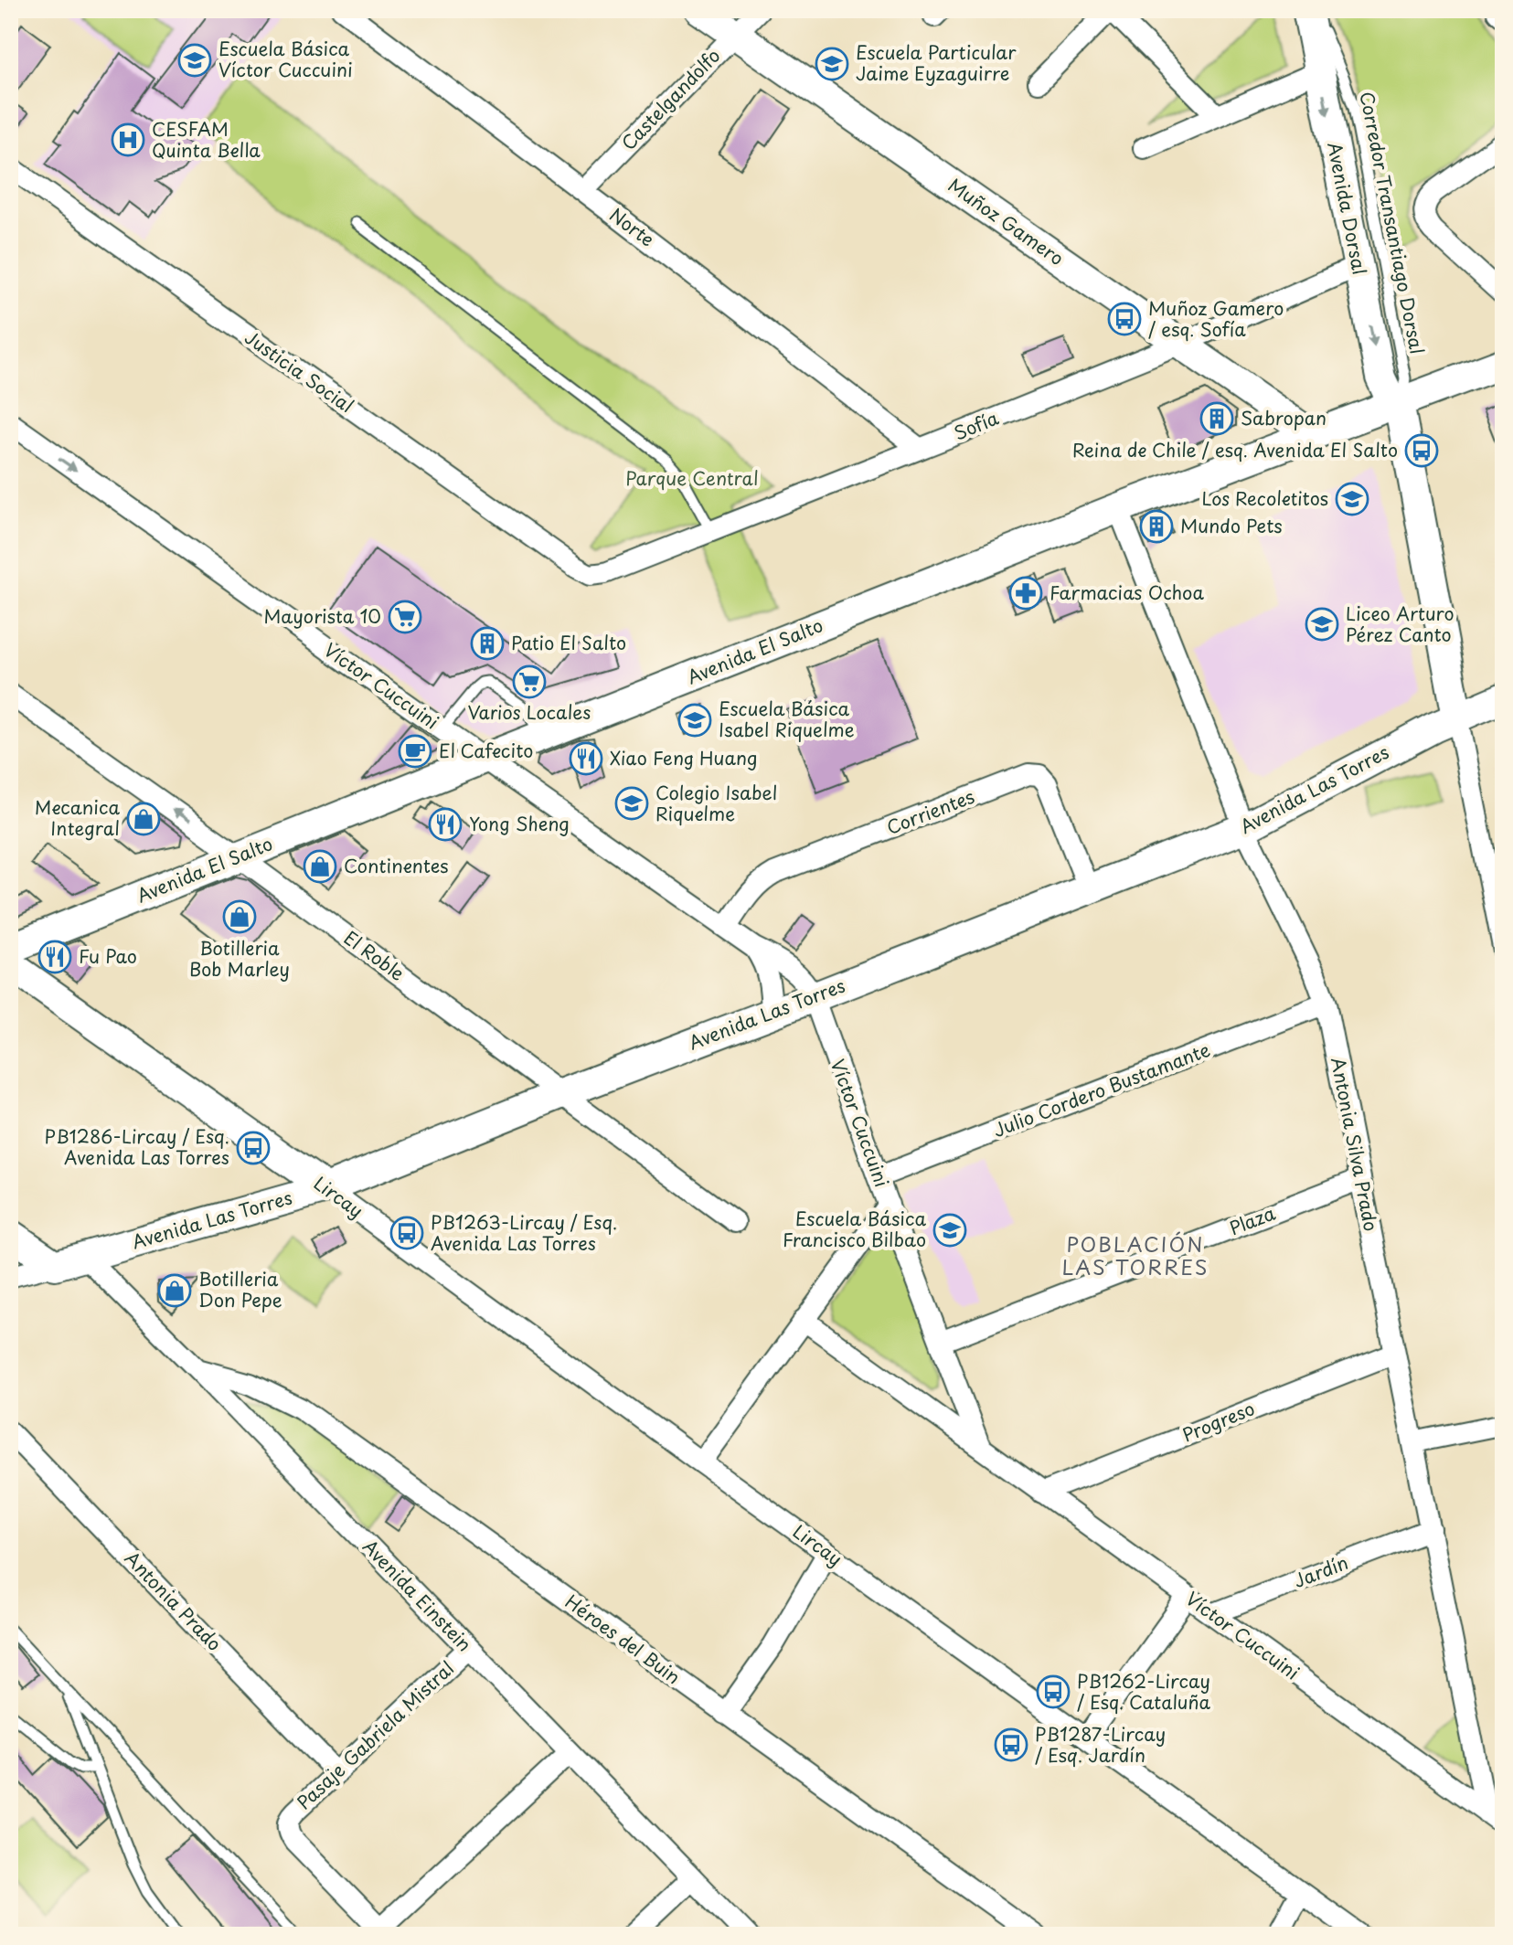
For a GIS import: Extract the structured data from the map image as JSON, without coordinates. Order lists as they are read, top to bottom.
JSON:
{
  "streets": {
    "street": [
      "Castelgandolfo",
      "Avenida Dorsal",
      "Muñoz Gamero",
      "Norte",
      "Justicia Social",
      "Sofía",
      "Avenida El Salto",
      "Víctor Cuccuini",
      "Avenida Las Torres",
      "Corrientes",
      "El Roble",
      "Julio Cordero Bustamante",
      "Antonia Silva Prado",
      "Lircay",
      "Plaza",
      "Progreso",
      "Jardín",
      "Avenida Einstein",
      "Antonia Prado",
      "Héroes del Buin",
      "Pasaje Gabriela Mistral"
    ],
    "lane": ["Corredor Transantiago Dorsal"]
  },
  "crossings": [
    ["Castelgandolfo", "Muñoz Gamero"],
    ["Castelgandolfo", "Norte"],
    ["Avenida Dorsal", "Corredor Transantiago Dorsal"],
    ["Avenida Dorsal", "Sofía"],
    ["Avenida Dorsal", "Avenida El Salto"],
    ["Muñoz Gamero", "Sofía"],
    ["Muñoz Gamero", "Avenida El Salto"],
    ["Corredor Transantiago Dorsal", "Avenida El Salto"],
    ["Norte", "Sofía"],
    ["Justicia Social", "Sofía"],
    ["Avenida El Salto", "Víctor Cuccuini"],
    ["Avenida El Salto", "El Roble"],
    ["Avenida El Salto", "Antonia Silva Prado"],
    ["Víctor Cuccuini", "Avenida Las Torres"],
    ["Víctor Cuccuini", "Corrientes"],
    ["Víctor Cuccuini", "Julio Cordero Bustamante"],
    ["Víctor Cuccuini", "Antonia Silva Prado"],
    ["Víctor Cuccuini", "Plaza"],
    ["Víctor Cuccuini", "Progreso"],
    ["Víctor Cuccuini", "Jardín"],
    ["Avenida Las Torres", "Corrientes"],
    ["Avenida Las Torres", "El Roble"],
    ["Avenida Las Torres", "Antonia Silva Prado"],
    ["Avenida Las Torres", "Lircay"],
    ["Avenida Las Torres", "Avenida Einstein"],
    ["Julio Cordero Bustamante", "Antonia Silva Prado"],
    ["Antonia Silva Prado", "Plaza"],
    ["Antonia Silva Prado", "Progreso"],
    ["Antonia Silva Prado", "Jardín"],
    ["Avenida Einstein", "Héroes del Buin"],
    ["Avenida Einstein", "Pasaje Gabriela Mistral"],
    ["Antonia Prado", "Pasaje Gabriela Mistral"]
  ],
  "one_way": ["Avenida Dorsal"],
  "districts": ["POBLACIÓN LAS TORRES"],
  "parks": ["Parque Central"],
  "places": {
    "school or university": [
      "Escuela Básica Víctor Cuccuini",
      "Escuela Particular Jaime Eyzaguirre",
      "Los Recoletitos",
      "Liceo Arturo Pérez Canto",
      "Escuela Básica Isabel Riquelme",
      "Colegio Isabel Riquelme",
      "Escuela Básica Francisco Bilbao"
    ],
    "hospital": ["CESFAM Quinta Bella"],
    "bus stop": [
      "Muñoz Gamero / esq. Sofía",
      "Reina de Chile / esq. Avenida El Salto",
      "PB1286-Lircay / Esq. Avenida Las Torres",
      "PB1263-Lircay / Esq. Avenida Las Torres",
      "PB1262-Lircay / Esq. Cataluña",
      "PB1287-Lircay / Esq. Jardín"
    ],
    "building": ["Sabropan", "Mundo Pets", "Patio El Salto"],
    "pharmacy": ["Farmacias Ochoa"],
    "supermarket": ["Mayorista 10", "Varios Locales"],
    "cafe": ["El Cafecito"],
    "restaurant": ["Xiao Feng Huang", "Yong Sheng", "Fu Pao"],
    "shop": [
      "Mecanica Integral",
      "Continentes",
      "Botilleria Bob Marley",
      "Botilleria Don Pepe"
    ]
  }
}
